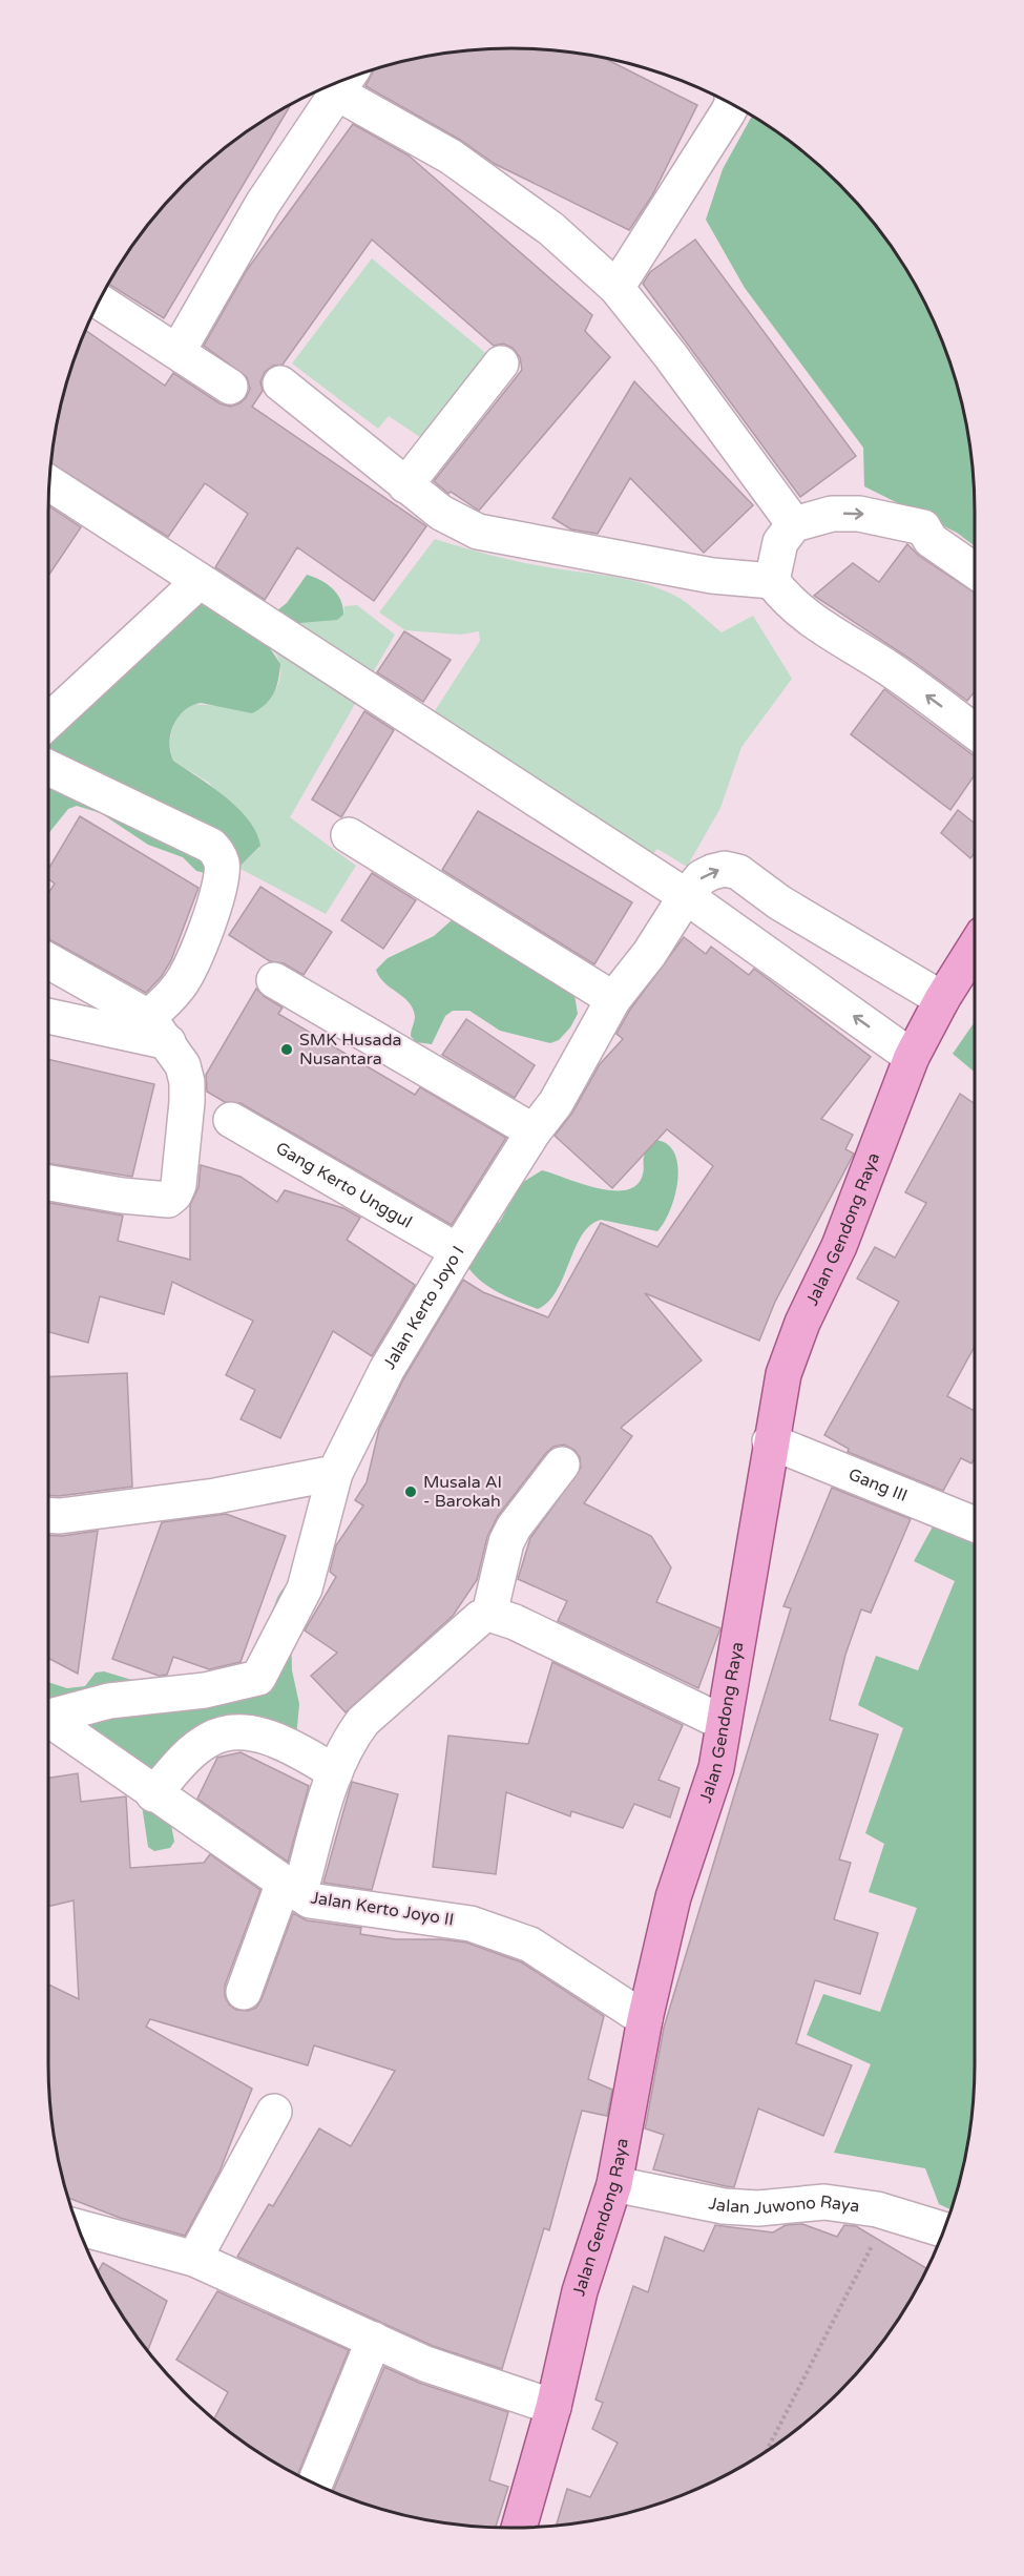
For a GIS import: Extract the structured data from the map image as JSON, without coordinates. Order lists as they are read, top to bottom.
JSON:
{
  "streets": {
    "main road": ["Jalan Gendong Raya"],
    "street": [
      "Gang Kerto Unggul",
      "Jalan Kerto Joyo I",
      "Gang III",
      "Jalan Kerto Joyo II",
      "Jalan Juwono Raya"
    ]
  },
  "crossings": [
    ["Gang Kerto Unggul", "Jalan Kerto Joyo I"],
    ["Jalan Gendong Raya", "Jalan Kerto Joyo I"],
    ["Jalan Gendong Raya", "Gang III"],
    ["Jalan Gendong Raya", "Jalan Kerto Joyo II"],
    ["Jalan Gendong Raya", "Jalan Juwono Raya"]
  ],
  "places": ["SMK Husada Nusantara", "Musala Al - Barokah"]
}
